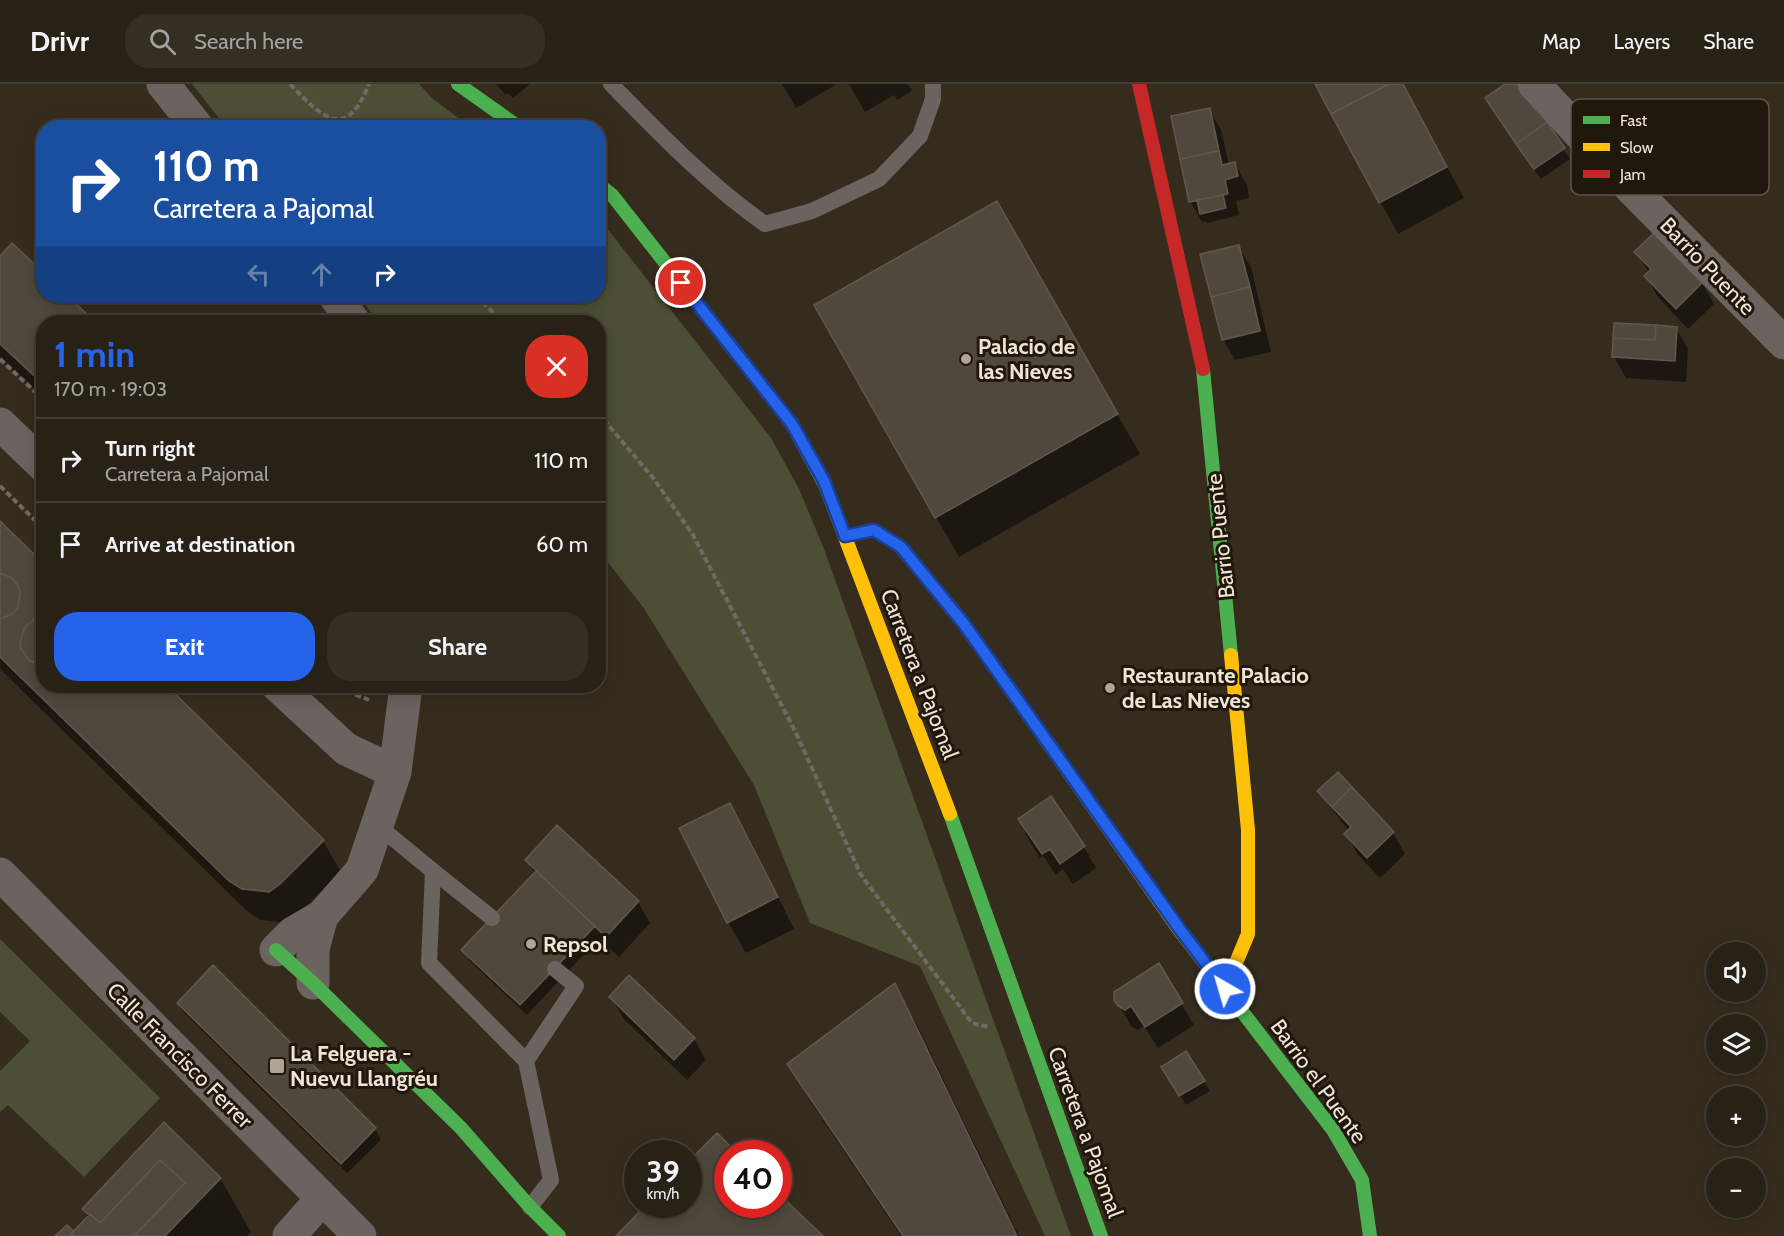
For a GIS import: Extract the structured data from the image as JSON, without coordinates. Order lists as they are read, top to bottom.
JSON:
{
  "streets": {
    "street": [
      "Barrio Puente",
      "Carretera a Pajomal",
      "Calle Francisco Ferrer",
      "Barrio el Puente"
    ]
  },
  "crossings": [
    ["Barrio Puente", "Barrio el Puente"],
    ["Carretera a Pajomal", "Barrio el Puente"]
  ],
  "places": {
    "other": ["Palacio de las Nieves", "Restaurante Palacio de Las Nieves", "Repsol"],
    "transit": ["La Felguera - Nuevu Llangréu"]
  },
  "legend": ["Fast", "Slow", "Jam"],
  "page": {
    "header": "Drivr",
    "search": "Search here",
    "nav": ["Map", "Layers", "Share"],
    "turn": ["110 m", "Carretera a Pajomal"],
    "heading": ["1 min", "170 m · 19:03"],
    "list": [
      {
        "name": "Turn right",
        "note": "Carretera a Pajomal",
        "value": "110 m"
      },
      {
        "name": "Arrive at destination",
        "value": "60 m"
      }
    ],
    "buttons": ["Exit", "Share"],
    "map_buttons": ["+", "−"],
    "speed": "39 km/h",
    "limit": "40"
  }
}
